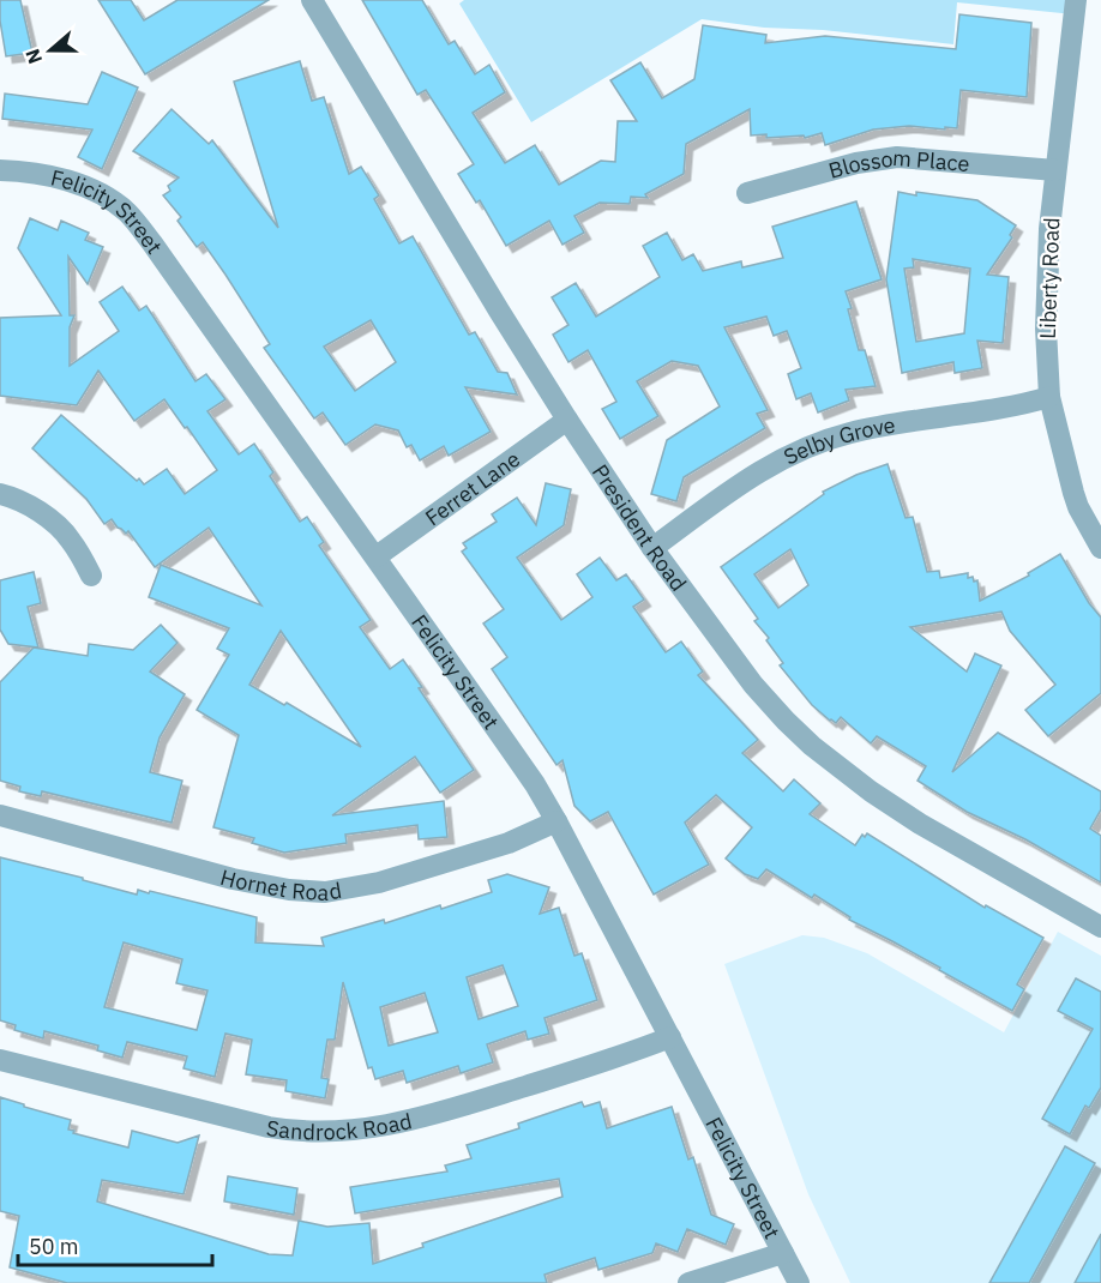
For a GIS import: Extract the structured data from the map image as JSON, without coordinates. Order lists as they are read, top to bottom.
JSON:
{
  "streets": {
    "street": [
      "Blossom Place",
      "Felicity Street",
      "Liberty Road",
      "Selby Grove",
      "Ferret Lane",
      "President Road",
      "Hornet Road",
      "Sandrock Road"
    ]
  },
  "crossings": [
    ["Blossom Place", "Liberty Road"],
    ["Felicity Street", "Ferret Lane"],
    ["Felicity Street", "Hornet Road"],
    ["Felicity Street", "Sandrock Road"],
    ["Liberty Road", "Selby Grove"],
    ["Selby Grove", "President Road"],
    ["Ferret Lane", "President Road"]
  ],
  "scale_bar": "50 m",
  "north": "left"
}
